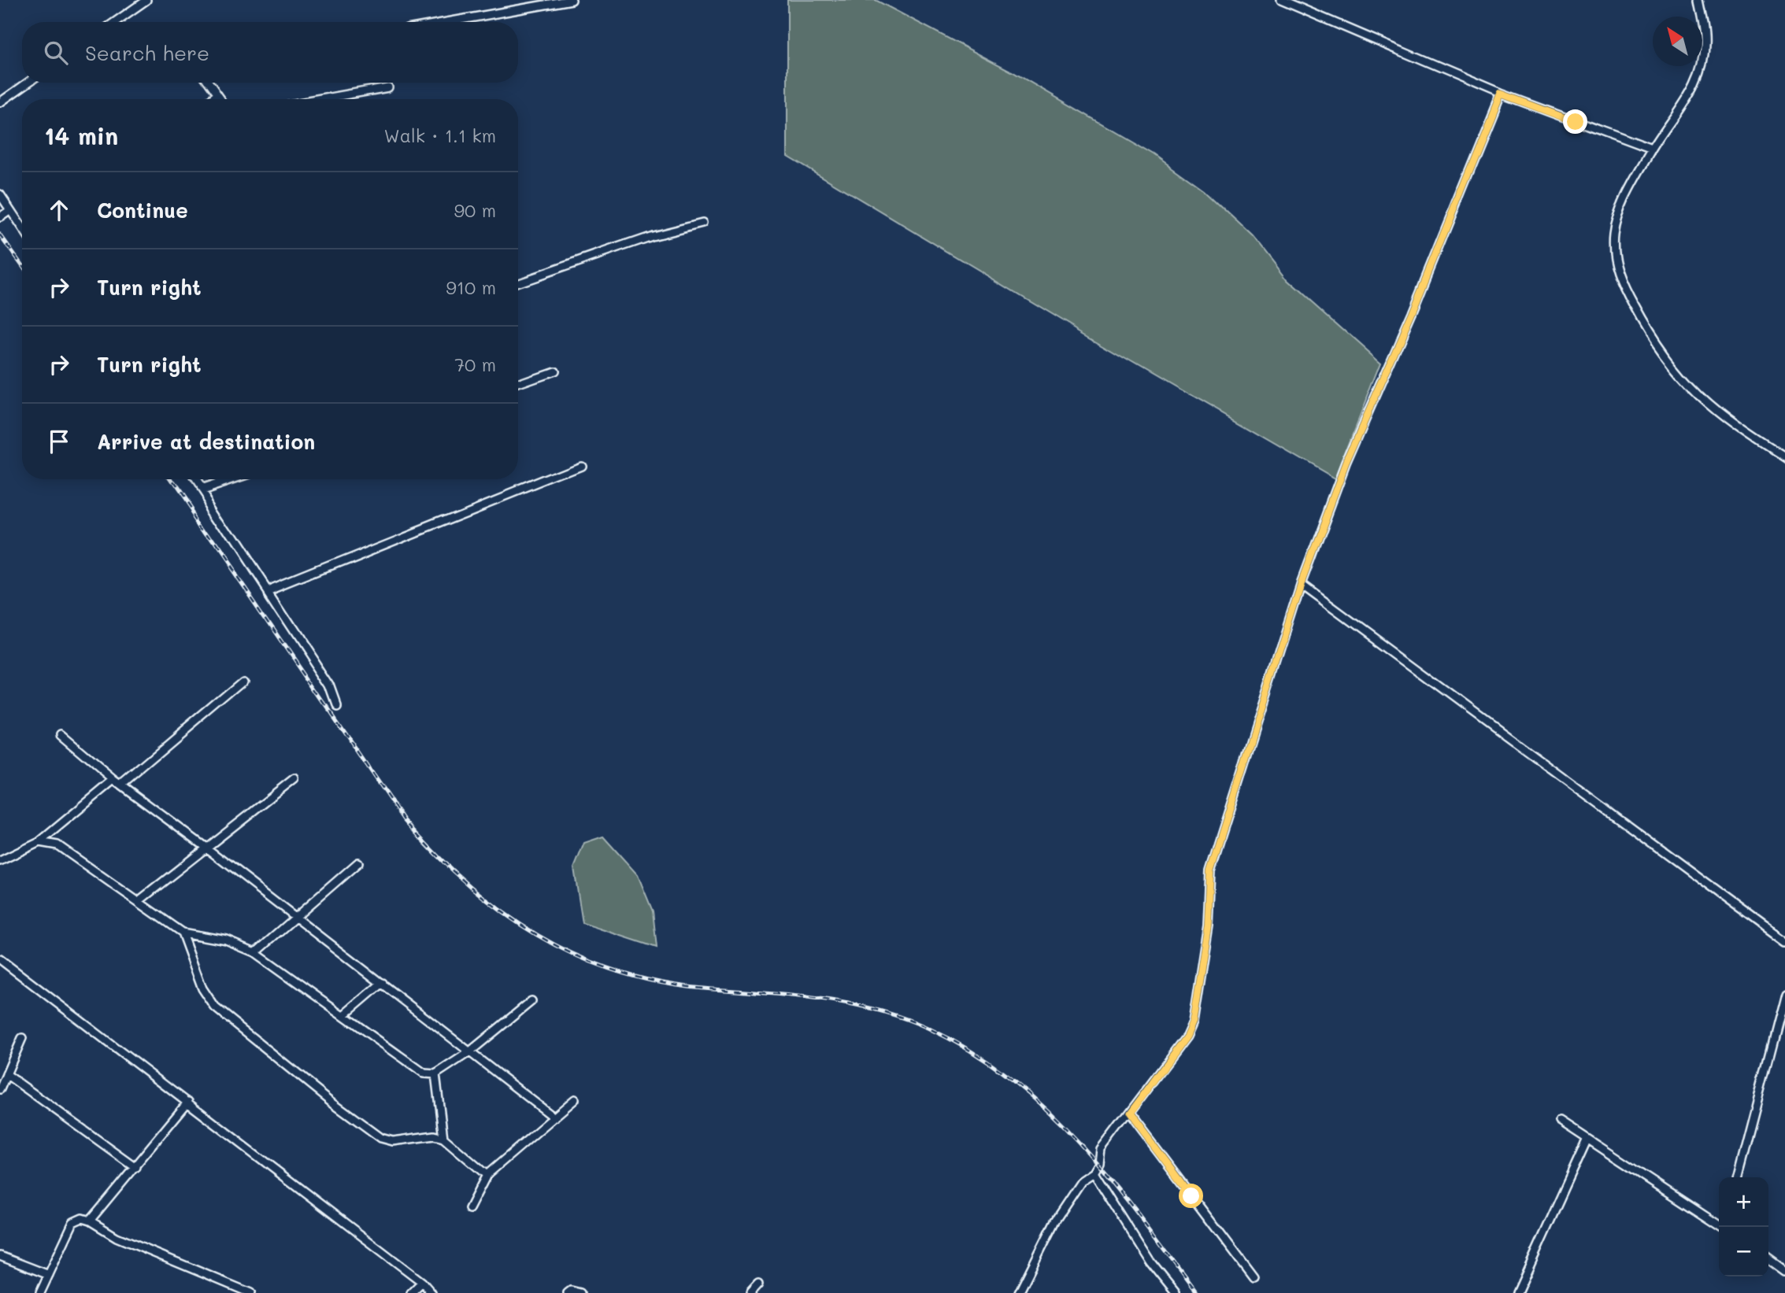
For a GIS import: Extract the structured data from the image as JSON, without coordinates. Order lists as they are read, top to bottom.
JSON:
{
  "north": "top left",
  "page": {
    "search": "Search here",
    "heading": ["14 min", "Walk · 1.1 km"],
    "list": [
      ["Continue", "90 m"],
      ["Turn right", "910 m"],
      ["Turn right", "70 m"],
      "Arrive at destination"
    ],
    "map_buttons": ["+", "−"]
  }
}
